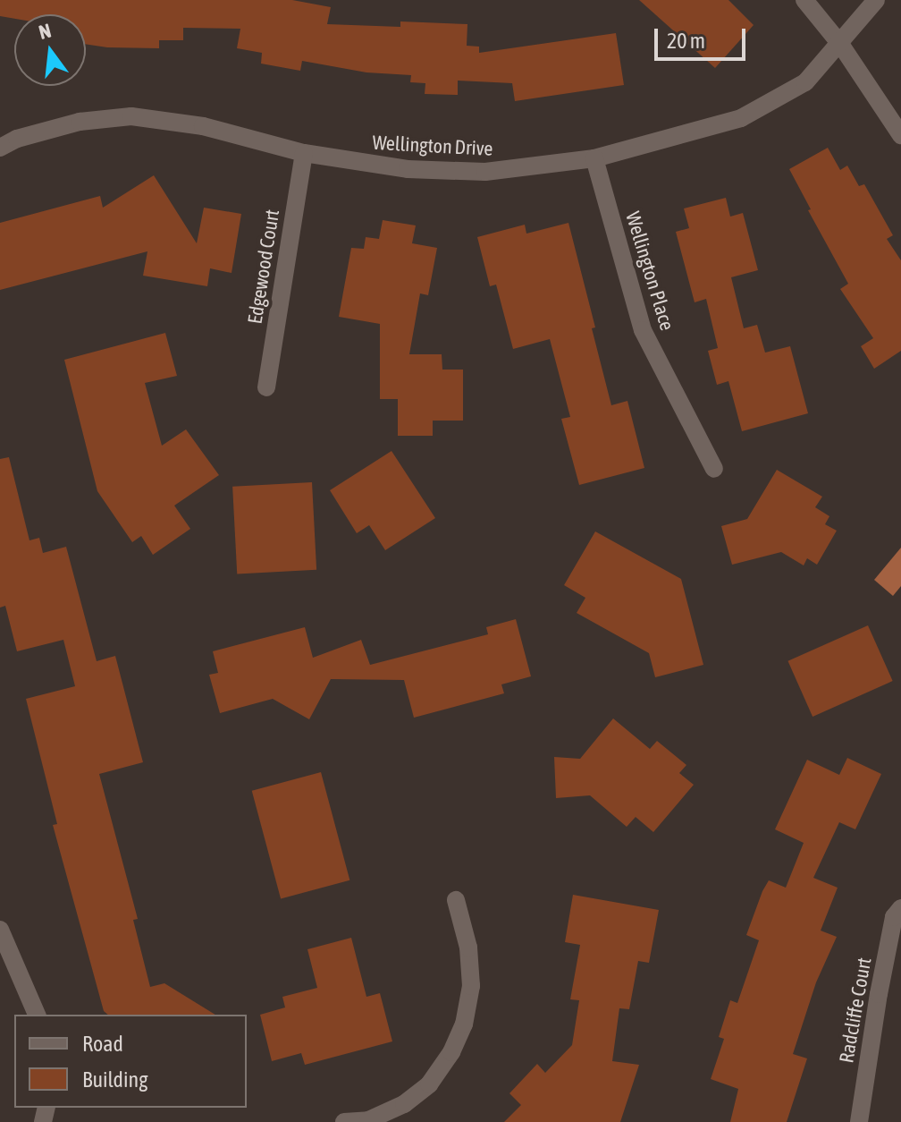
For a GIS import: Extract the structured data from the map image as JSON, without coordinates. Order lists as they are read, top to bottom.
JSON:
{
  "streets": {
    "street": [
      "Wellington Drive",
      "Edgewood Court",
      "Wellington Place",
      "Radcliffe Court"
    ]
  },
  "crossings": [
    ["Wellington Drive", "Edgewood Court"],
    ["Wellington Drive", "Wellington Place"]
  ],
  "legend": ["Road", "Building"],
  "scale_bar": "20 m",
  "north": "top"
}
